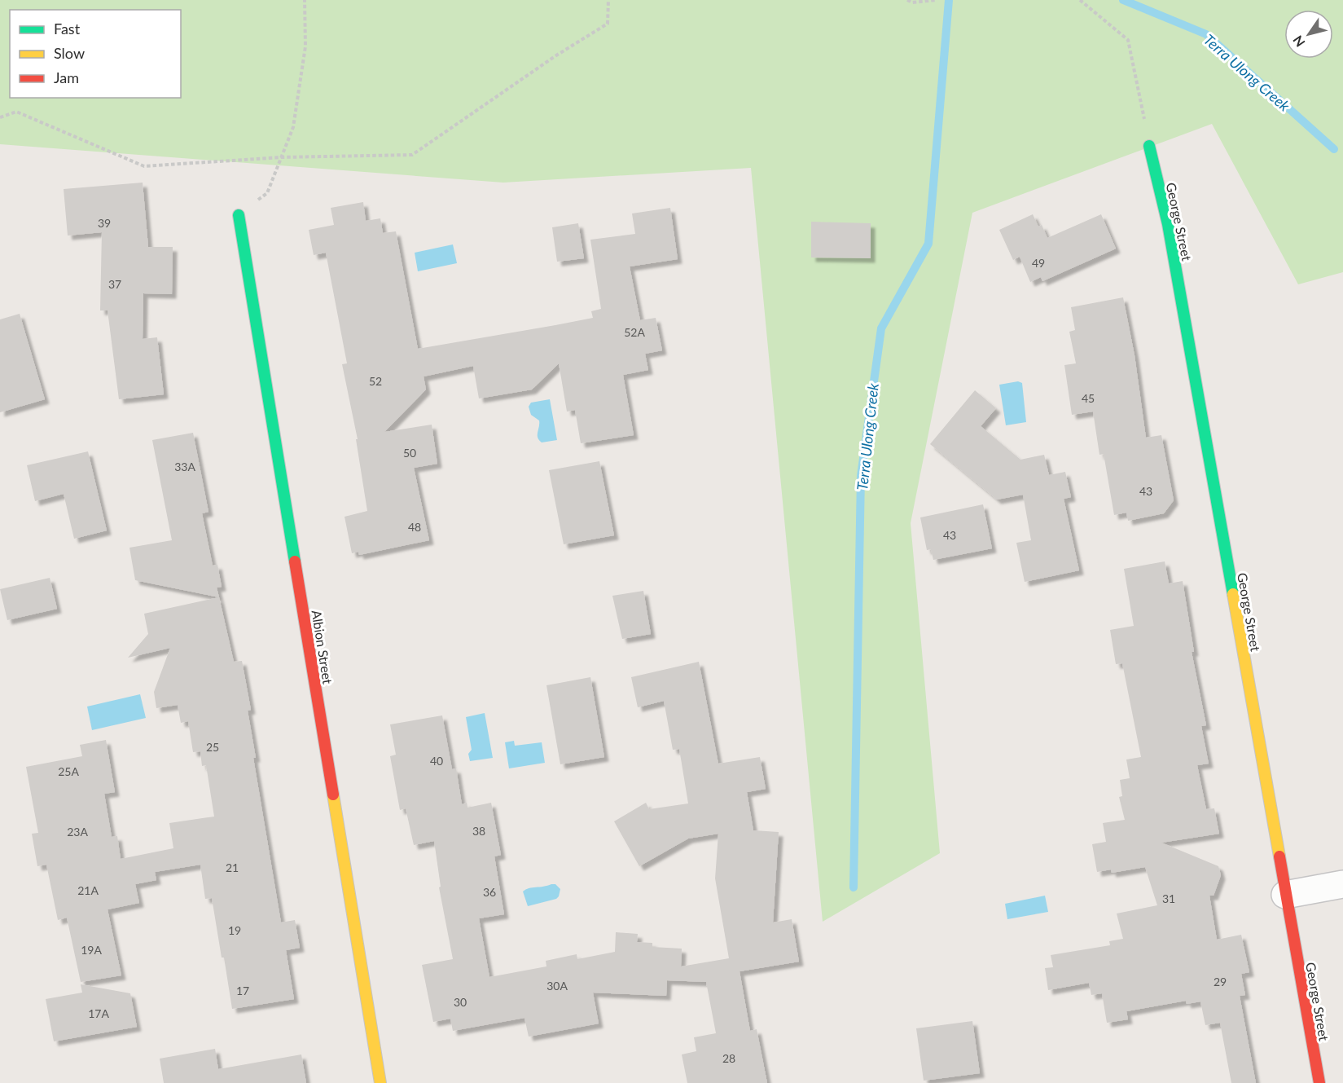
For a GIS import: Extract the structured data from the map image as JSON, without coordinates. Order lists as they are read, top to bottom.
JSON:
{
  "streets": {
    "street": ["George Street", "Albion Street"]
  },
  "water": ["Terra Ulong Creek"],
  "house_numbers": [
    "39",
    "49",
    "37",
    "52A",
    "52",
    "45",
    "50",
    "33A",
    "43",
    "48",
    "43",
    "25",
    "40",
    "25A",
    "38",
    "23A",
    "21",
    "21A",
    "36",
    "31",
    "19",
    "19A",
    "29",
    "30A",
    "17",
    "30",
    "17A",
    "28"
  ],
  "legend": ["Fast", "Slow", "Jam"],
  "north": "bottom left"
}
